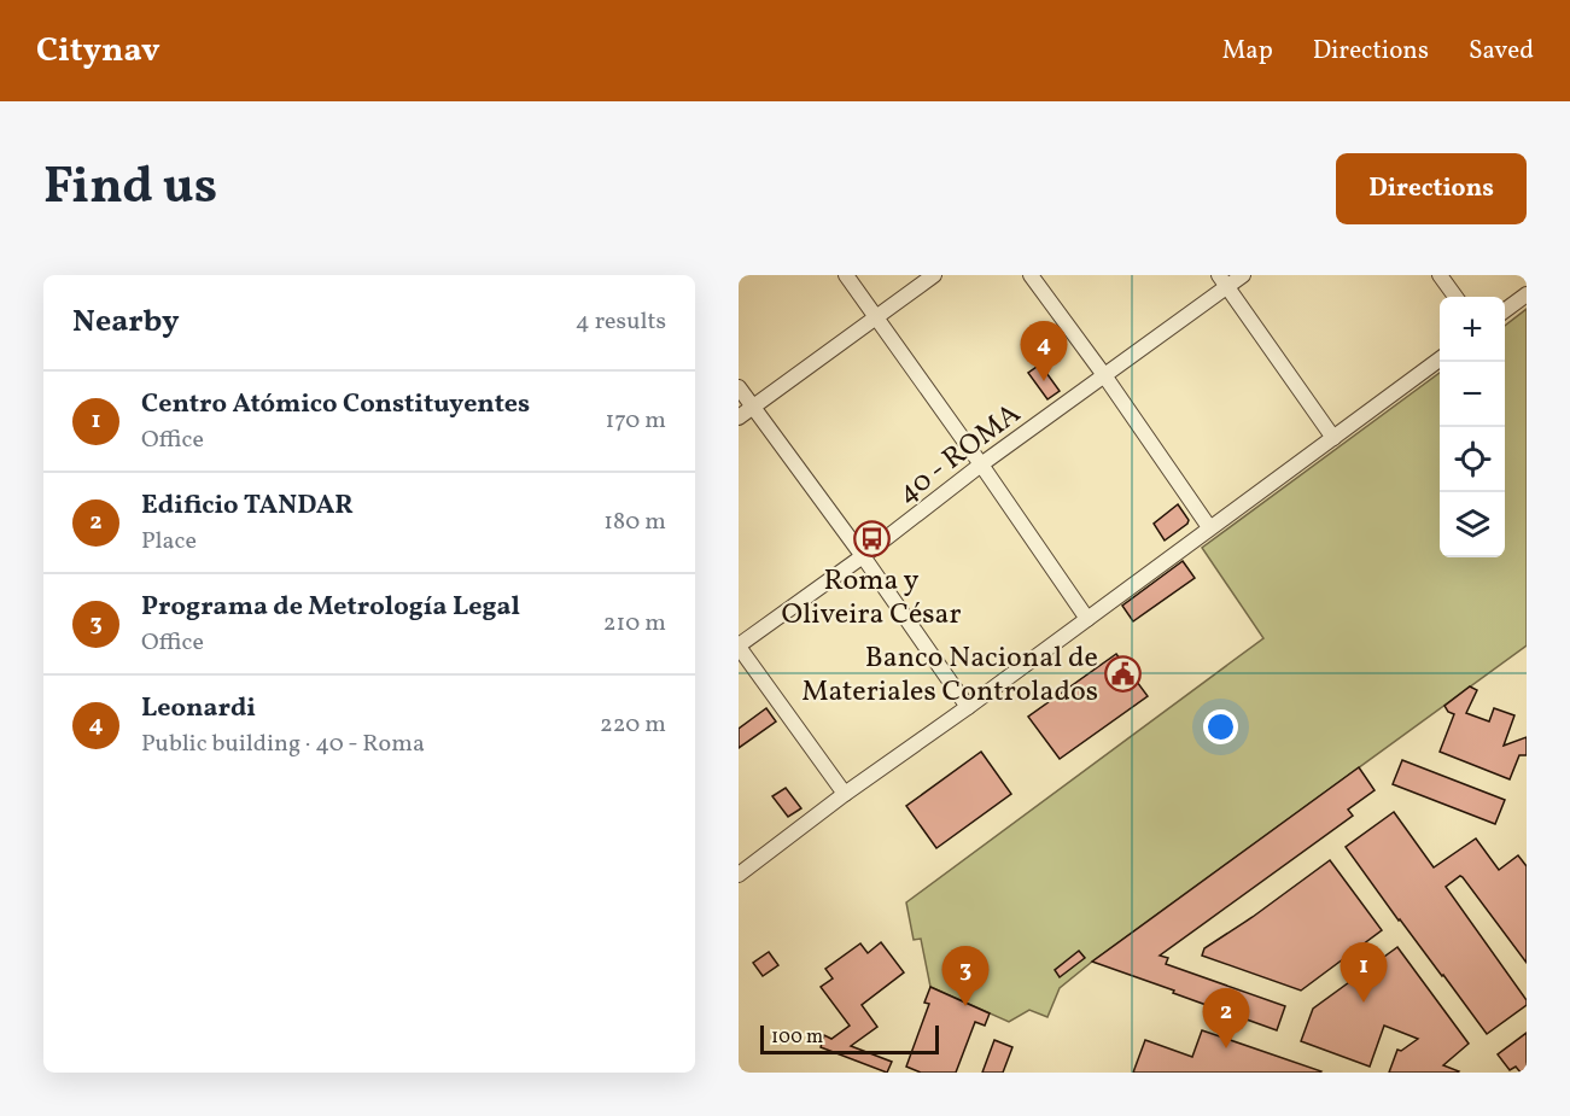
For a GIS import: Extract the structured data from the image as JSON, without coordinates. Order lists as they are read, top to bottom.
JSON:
{
  "streets": {
    "street": ["40 - ROMA"]
  },
  "places": {
    "bus stop": ["Roma y Oliveira César"],
    "public building": ["Banco Nacional de Materiales Controlados"]
  },
  "scale_bar": "100 m",
  "page": {
    "header": "Citynav",
    "nav": ["Map", "Directions", "Saved"],
    "title": "Find us",
    "buttons": "Directions",
    "heading": ["Nearby", "4 results"],
    "map_buttons": ["+", "−"],
    "pins": [
      "4",
      "1",
      "3",
      "2"
    ],
    "list": [
      {
        "mark": "1",
        "name": "Centro Atómico Constituyentes",
        "note": "Office",
        "value": "170 m"
      },
      {
        "mark": "2",
        "name": "Edificio TANDAR",
        "note": "Place",
        "value": "180 m"
      },
      {
        "mark": "3",
        "name": "Programa de Metrología Legal",
        "note": "Office",
        "value": "210 m"
      },
      {
        "mark": "4",
        "name": "Leonardi",
        "note": "Public building · 40 - Roma",
        "value": "220 m"
      }
    ],
    "scale": "100 m"
  }
}
